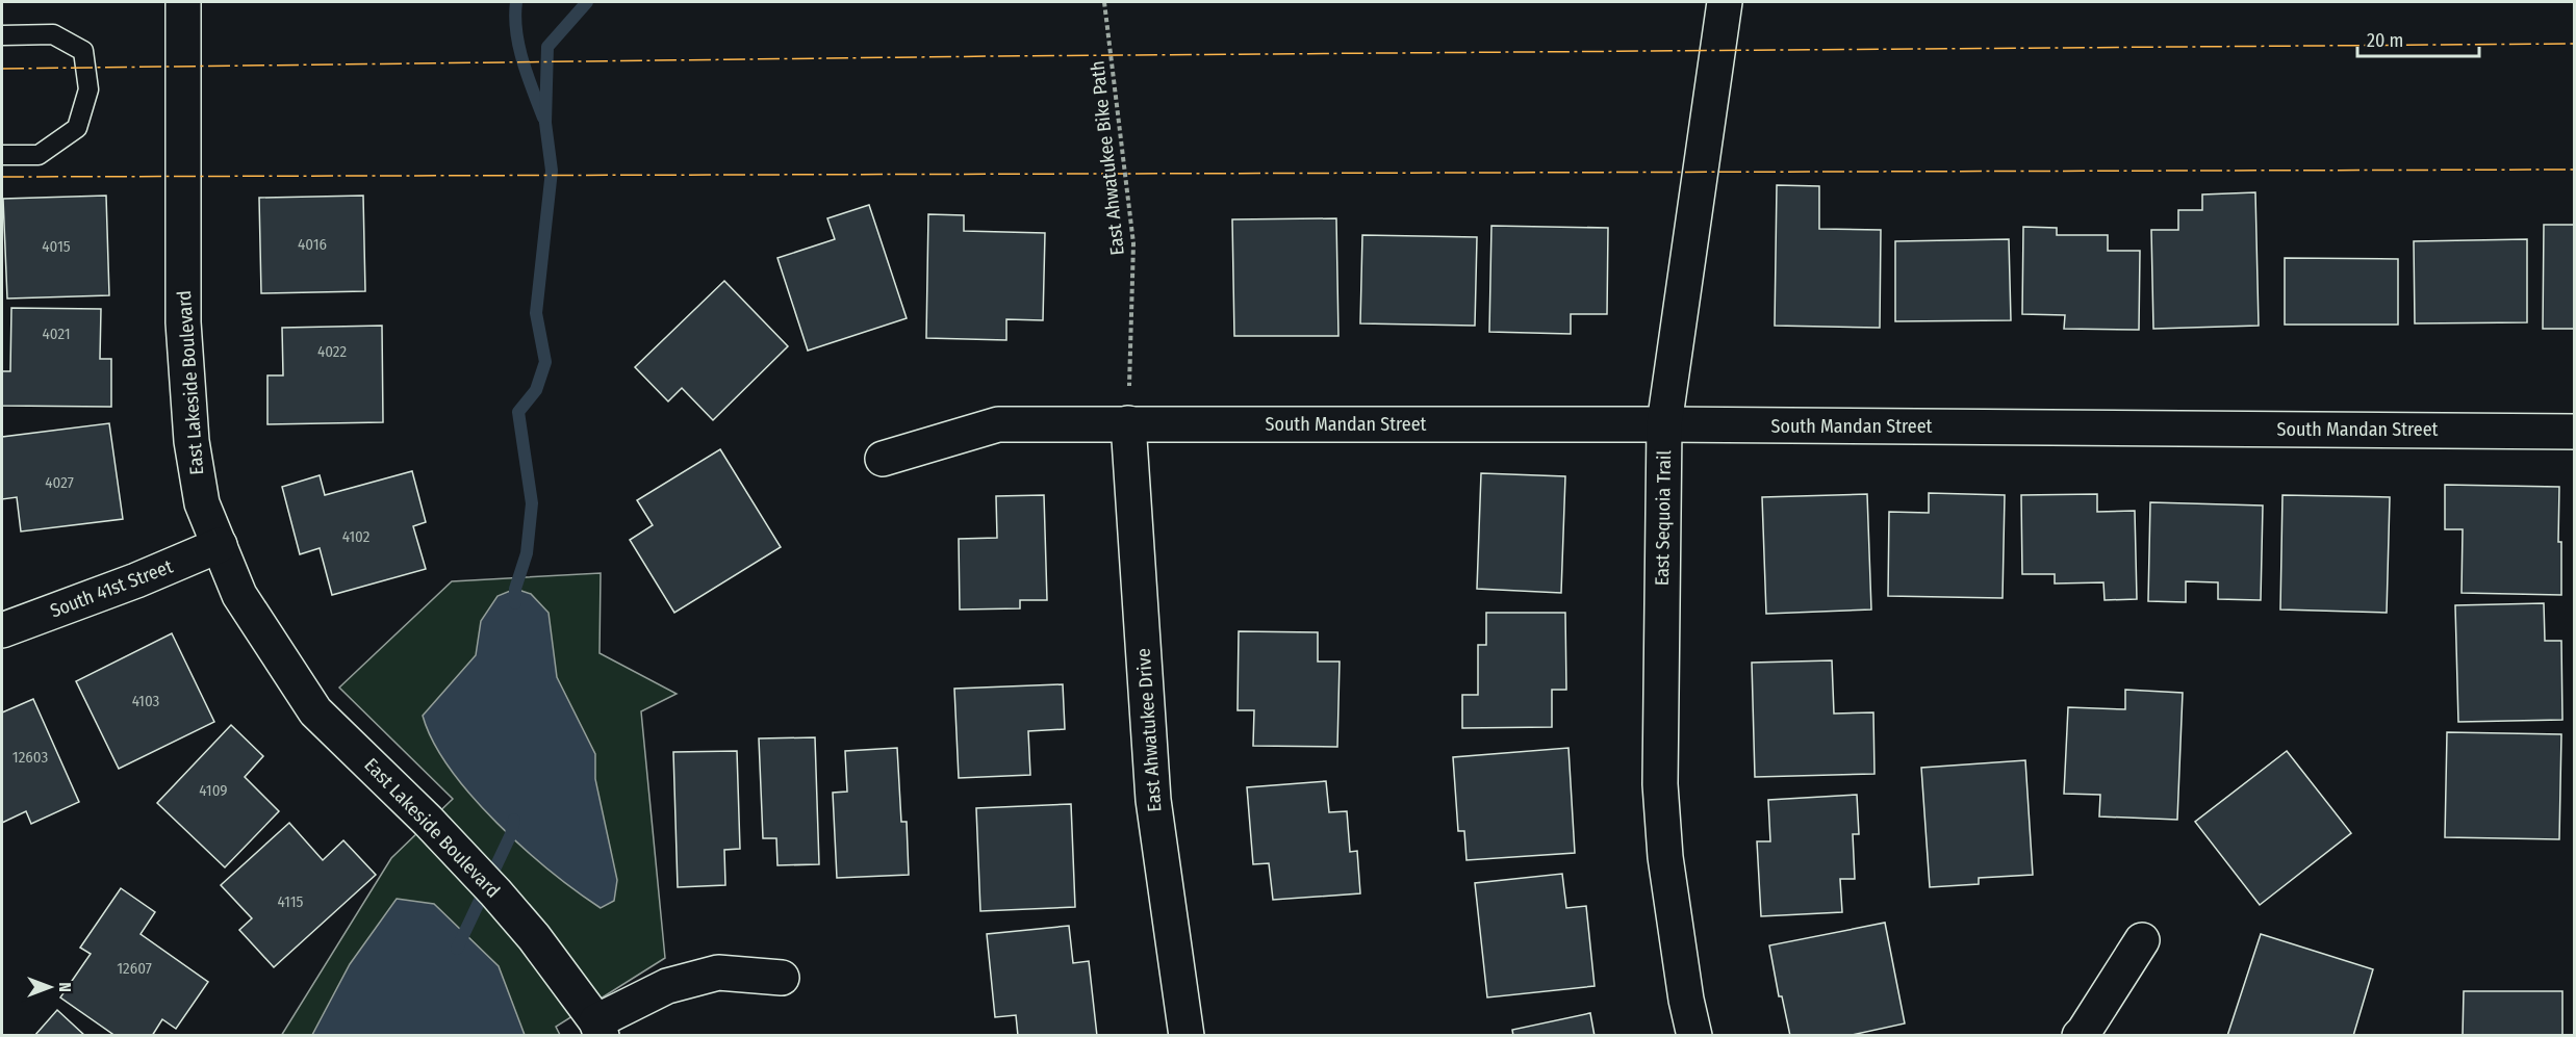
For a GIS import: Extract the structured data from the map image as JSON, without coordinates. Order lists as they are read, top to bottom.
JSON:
{
  "streets": {
    "street": [
      "East Lakeside Boulevard",
      "South Mandan Street",
      "East Sequoia Trail",
      "South 41st Street",
      "East Ahwatukee Drive"
    ],
    "path": ["East Ahwatukee Bike Path"]
  },
  "crossings": [
    ["East Ahwatukee Bike Path", "South Mandan Street"],
    ["East Ahwatukee Bike Path", "East Ahwatukee Drive"],
    ["East Lakeside Boulevard", "South 41st Street"],
    ["South Mandan Street", "East Sequoia Trail"],
    ["South Mandan Street", "East Ahwatukee Drive"]
  ],
  "house_numbers": [
    "4016",
    "4015",
    "4021",
    "4022",
    "4027",
    "4102",
    "4103",
    "12603",
    "4109",
    "4115",
    "12607"
  ],
  "scale_bar": "20 m",
  "north": "right"
}
